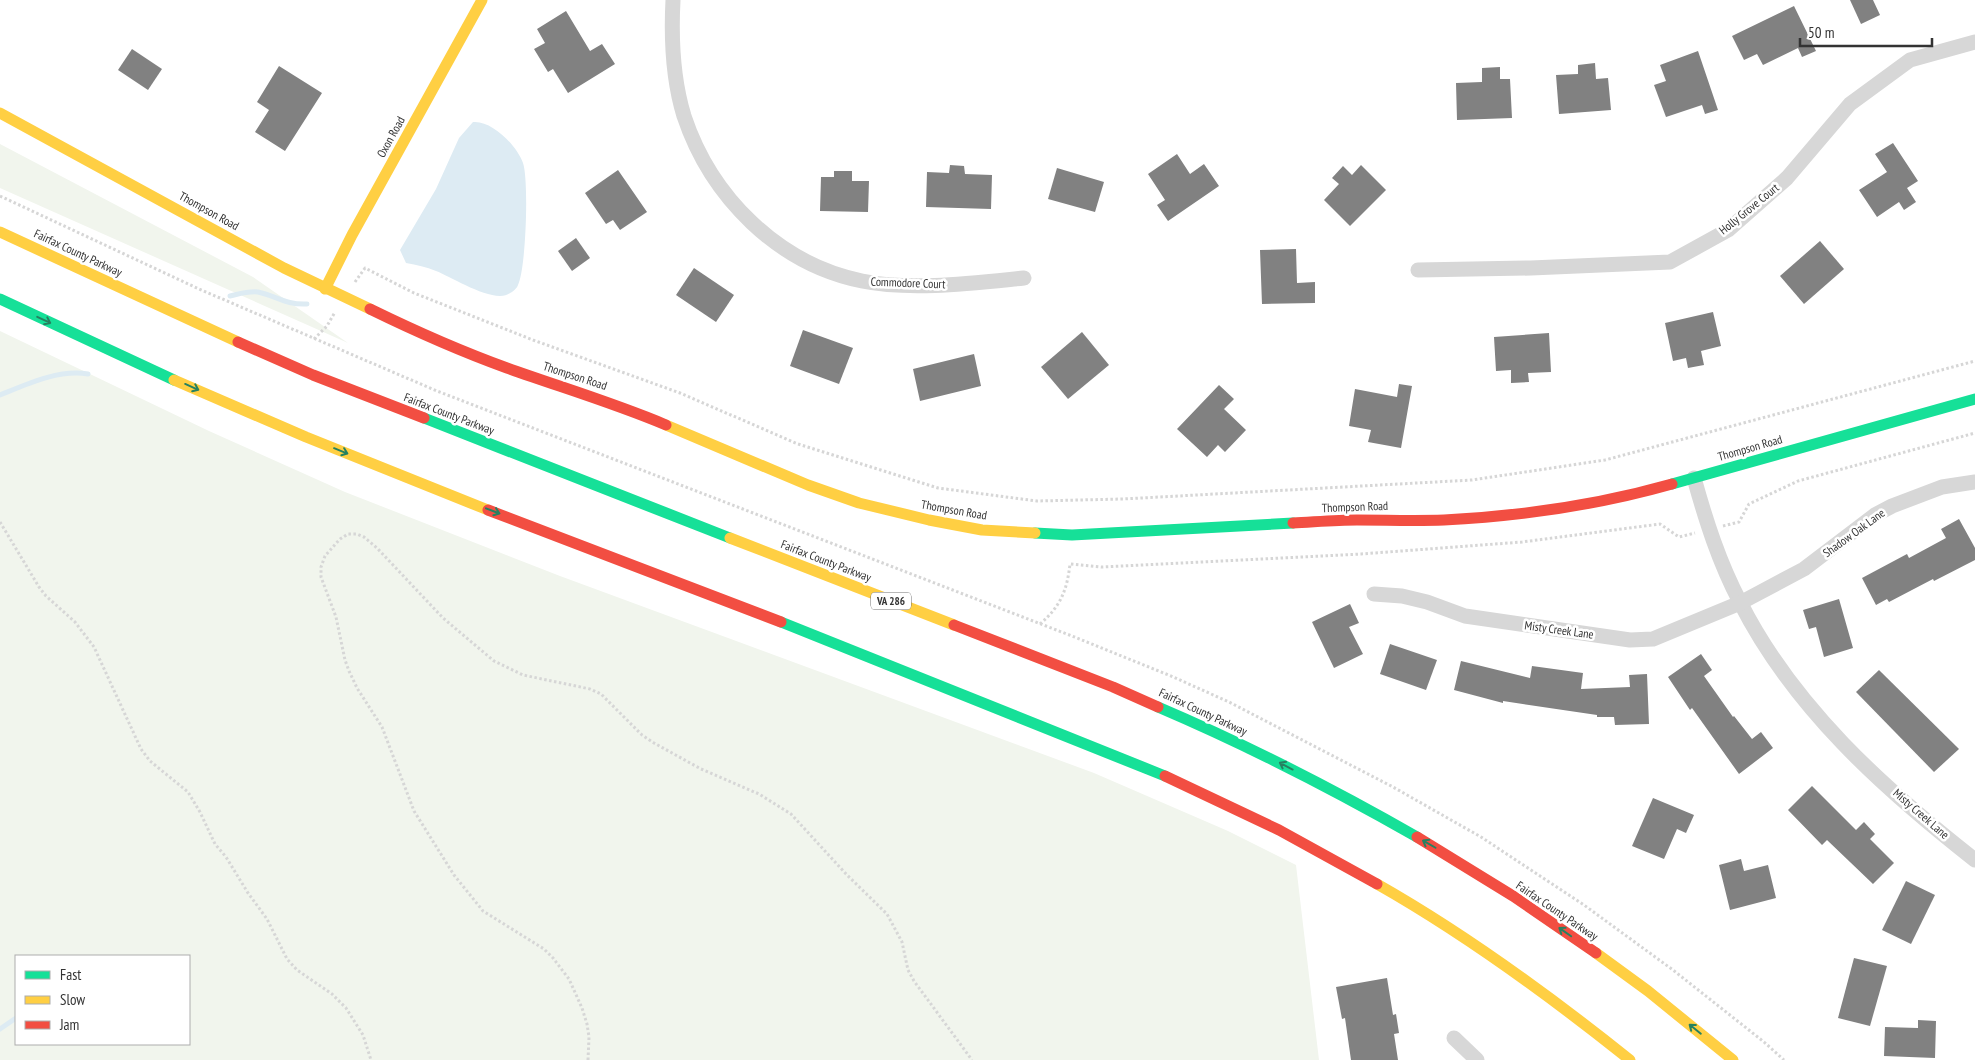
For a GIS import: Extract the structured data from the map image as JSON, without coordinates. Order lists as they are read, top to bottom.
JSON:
{
  "streets": {
    "main road": [
      "Oxon Road",
      "Thompson Road",
      "Fairfax County Parkway",
      "VA 286"
    ],
    "street": [
      "Holly Grove Court",
      "Commodore Court",
      "Shadow Oak Lane",
      "Misty Creek Lane"
    ]
  },
  "crossings": [
    ["Oxon Road", "Thompson Road"],
    ["Thompson Road", "Misty Creek Lane"],
    ["Shadow Oak Lane", "Misty Creek Lane"]
  ],
  "legend": ["Fast", "Slow", "Jam"],
  "scale_bar": "50 m"
}
